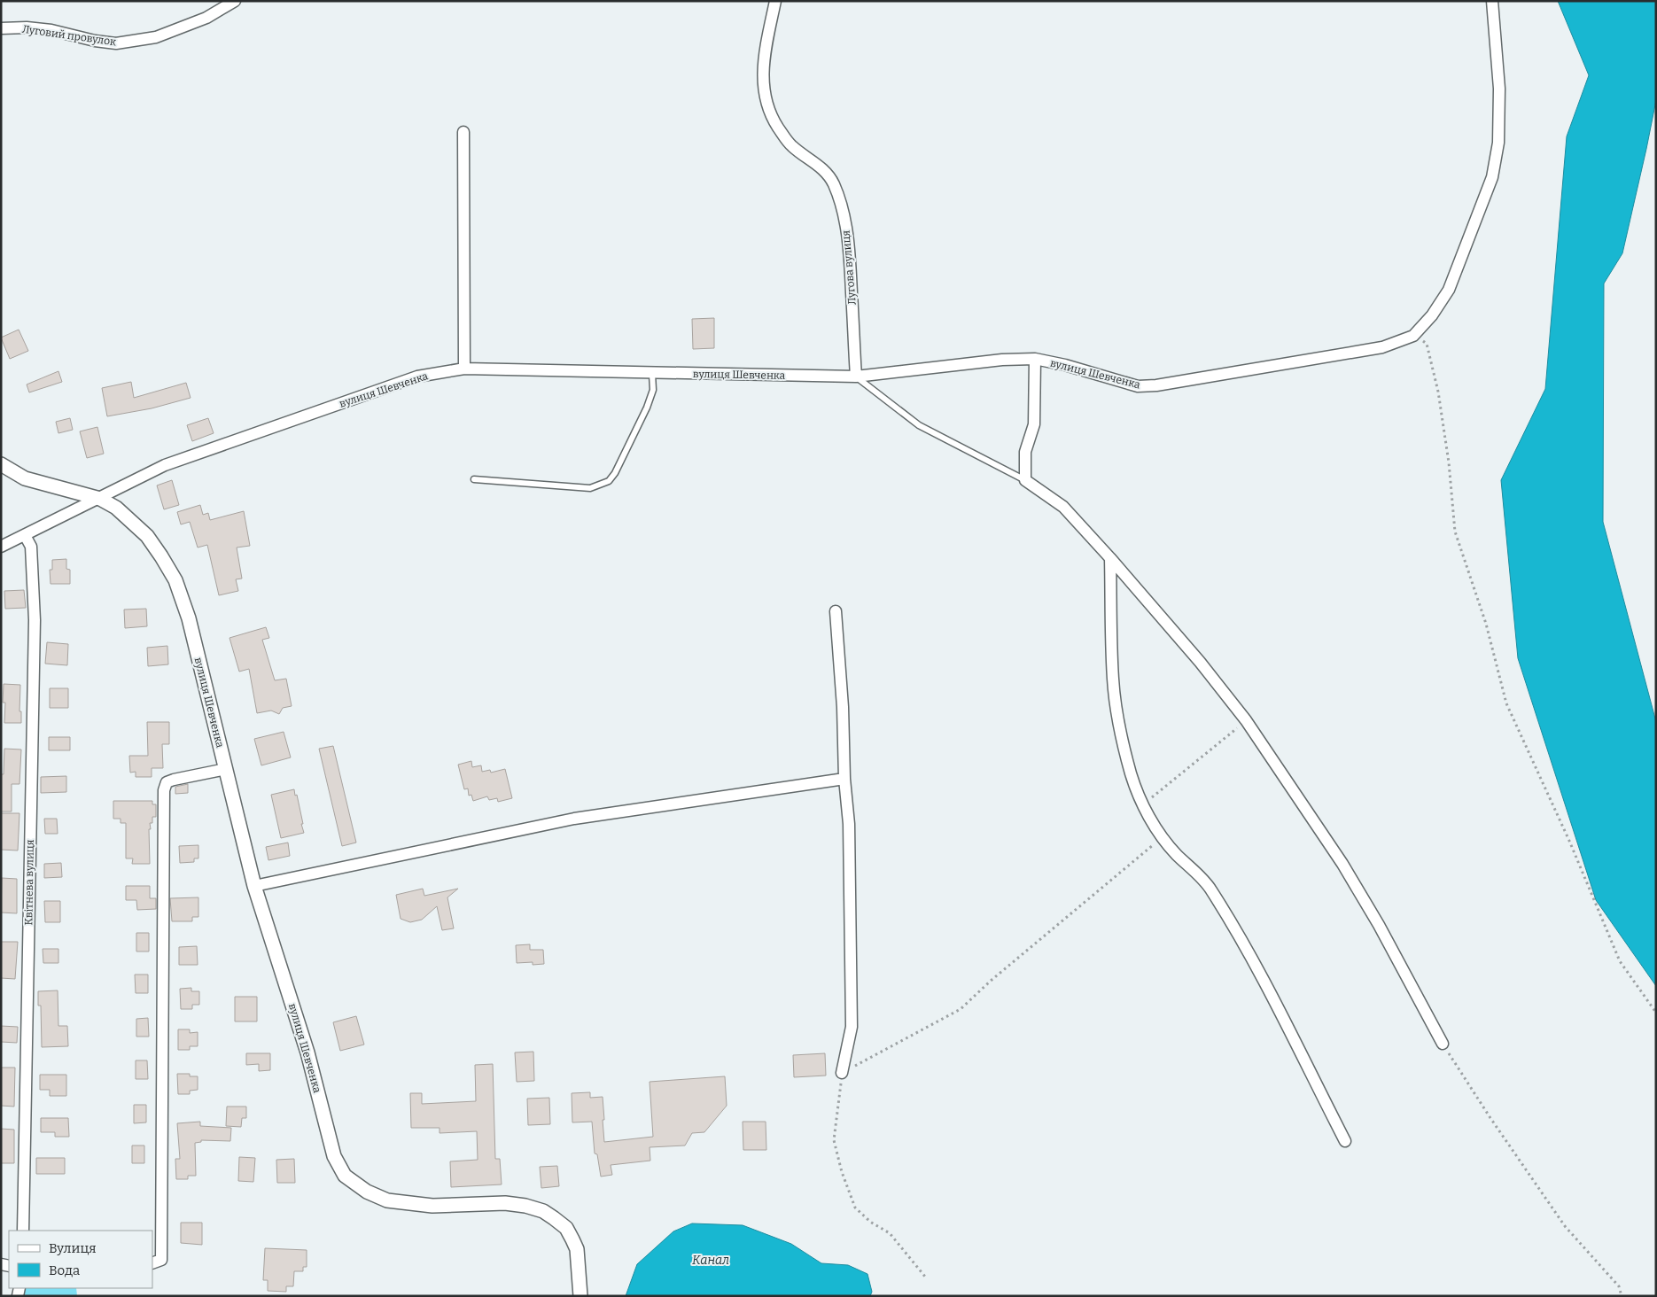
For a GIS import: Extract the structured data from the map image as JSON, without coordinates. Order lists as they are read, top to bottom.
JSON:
{
  "streets": {
    "street": [
      "Луговий провулок",
      "Лугова вулиця",
      "вулиця Шевченка",
      "Квітнева вулиця"
    ]
  },
  "crossings": [
    ["Лугова вулиця", "вулиця Шевченка"]
  ],
  "water": ["Канал"],
  "legend": ["Вулиця", "Вода"]
}
